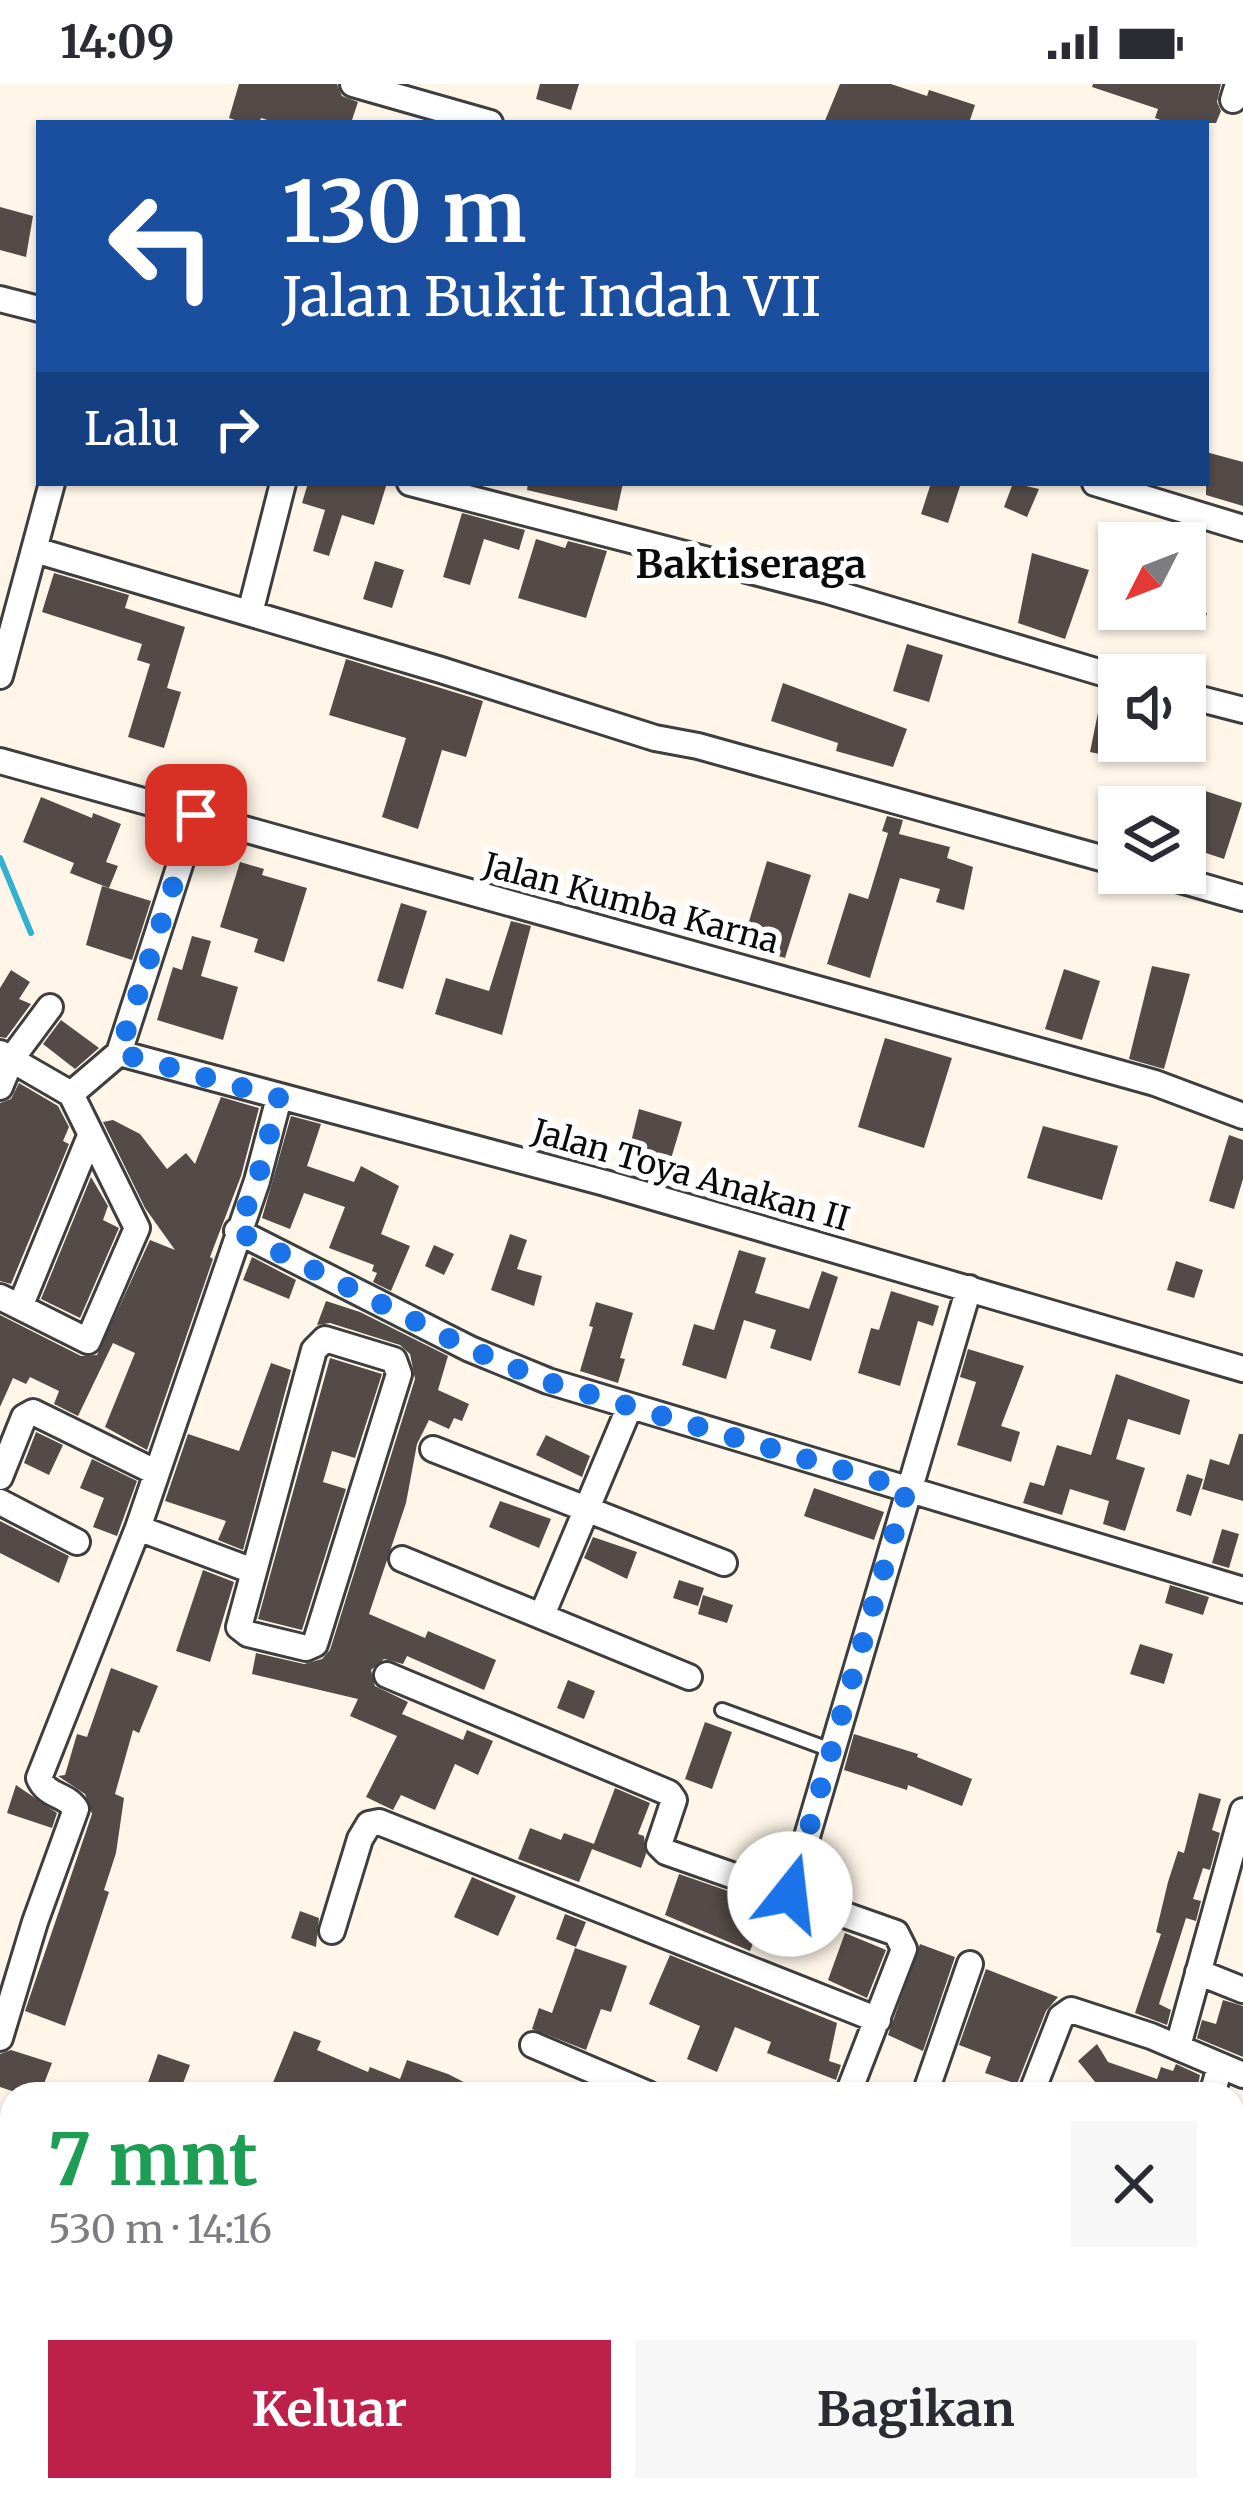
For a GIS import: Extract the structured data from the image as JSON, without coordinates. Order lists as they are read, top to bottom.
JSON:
{
  "streets": {
    "street": ["Jalan Kumba Karna", "Jalan Toya Anakan II"]
  },
  "districts": ["Baktiseraga"],
  "north": "bottom left",
  "page": {
    "status": "14:09",
    "turn": ["130 m", "Jalan Bukit Indah VII"],
    "then": "Lalu",
    "heading": ["7 mnt", "530 m · 14:16"],
    "buttons": ["Keluar", "Bagikan"]
  }
}
